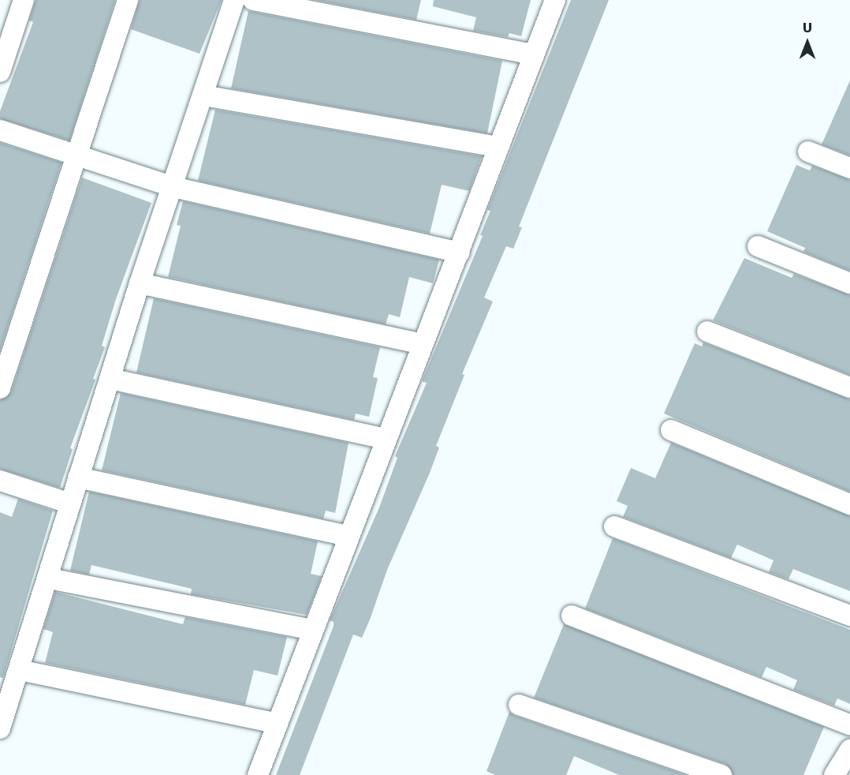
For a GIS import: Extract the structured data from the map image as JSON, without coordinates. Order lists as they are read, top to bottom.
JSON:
{
  "north": "top"
}
